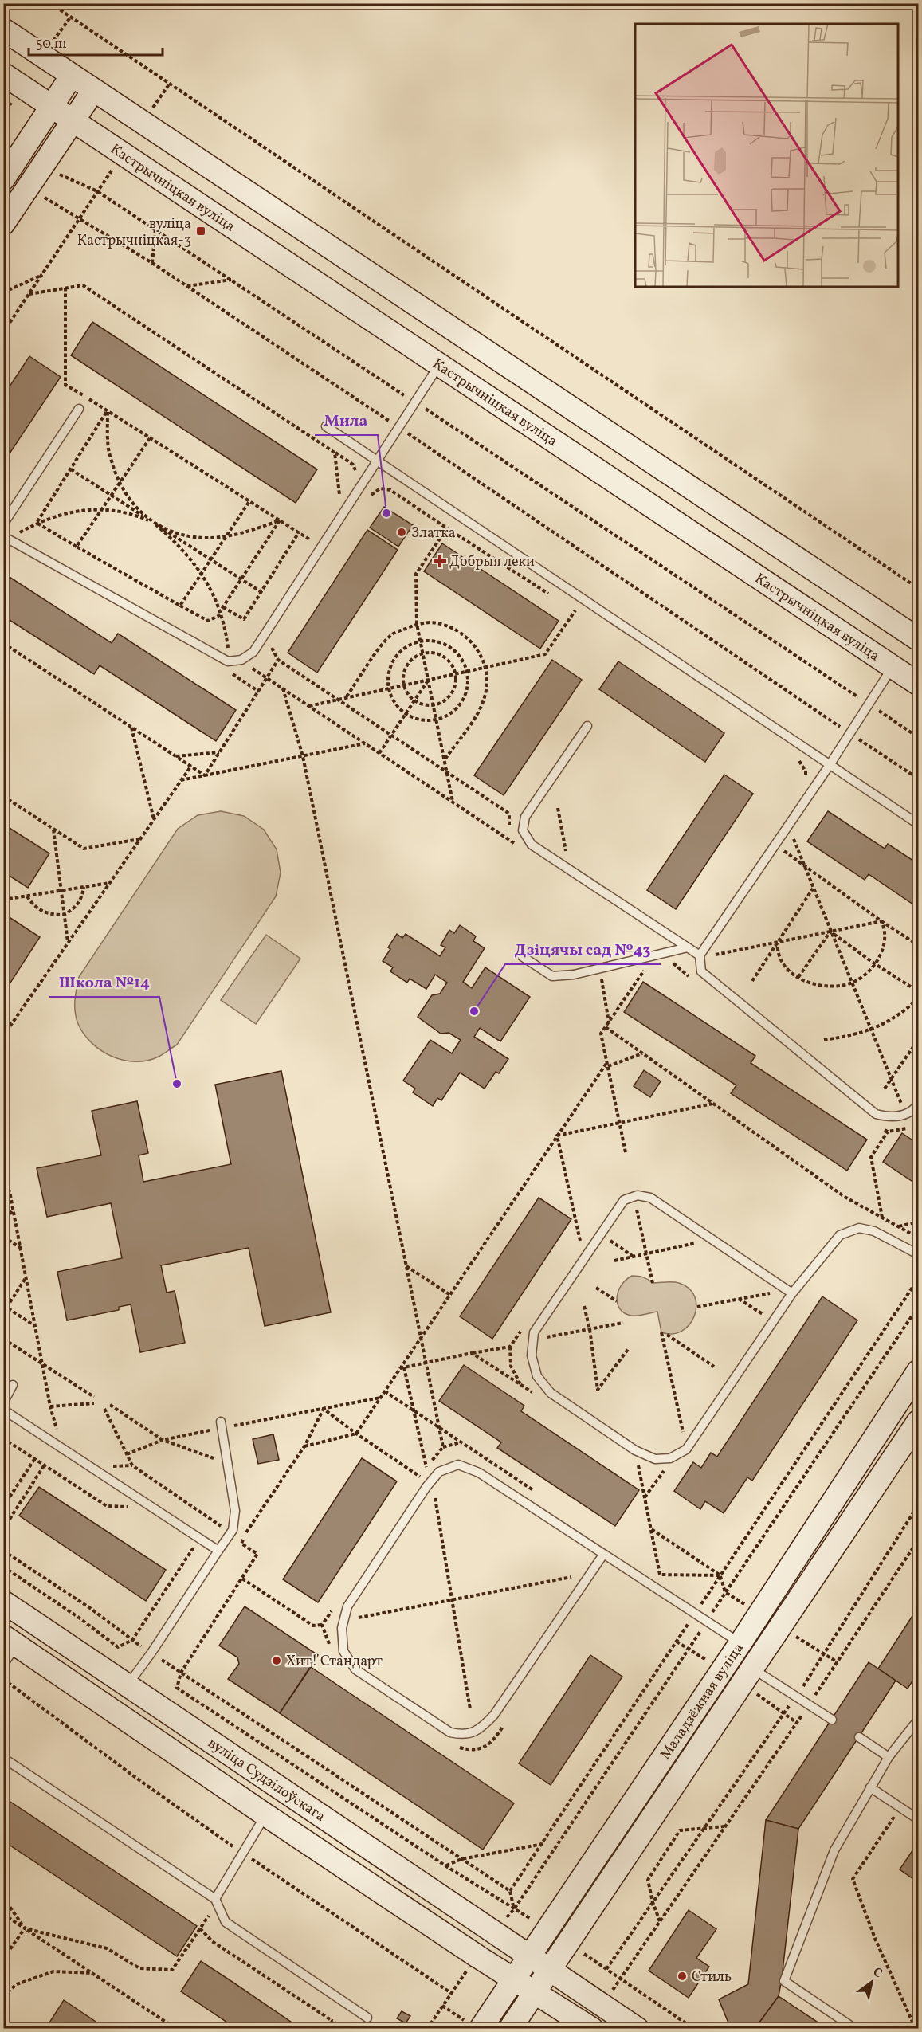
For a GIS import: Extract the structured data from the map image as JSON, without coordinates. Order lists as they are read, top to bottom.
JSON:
{
  "streets": {
    "main road": ["Кастрычніцкая вуліца", "Маладзёжная вуліца", "вуліца Судзілоўскага"]
  },
  "crossings": [
    ["Маладзёжная вуліца", "вуліца Судзілоўскага"]
  ],
  "places": {
    "transit": ["вуліца Кастрычніцкая-3"],
    "other": [
      "Мила",
      "Златка",
      "Дзіцячы сад №43",
      "Школа №14",
      "Хит! Стандарт",
      "Стиль"
    ],
    "health": ["Добрыя леки"]
  },
  "scale_bar": "50 m",
  "north": "top right"
}
